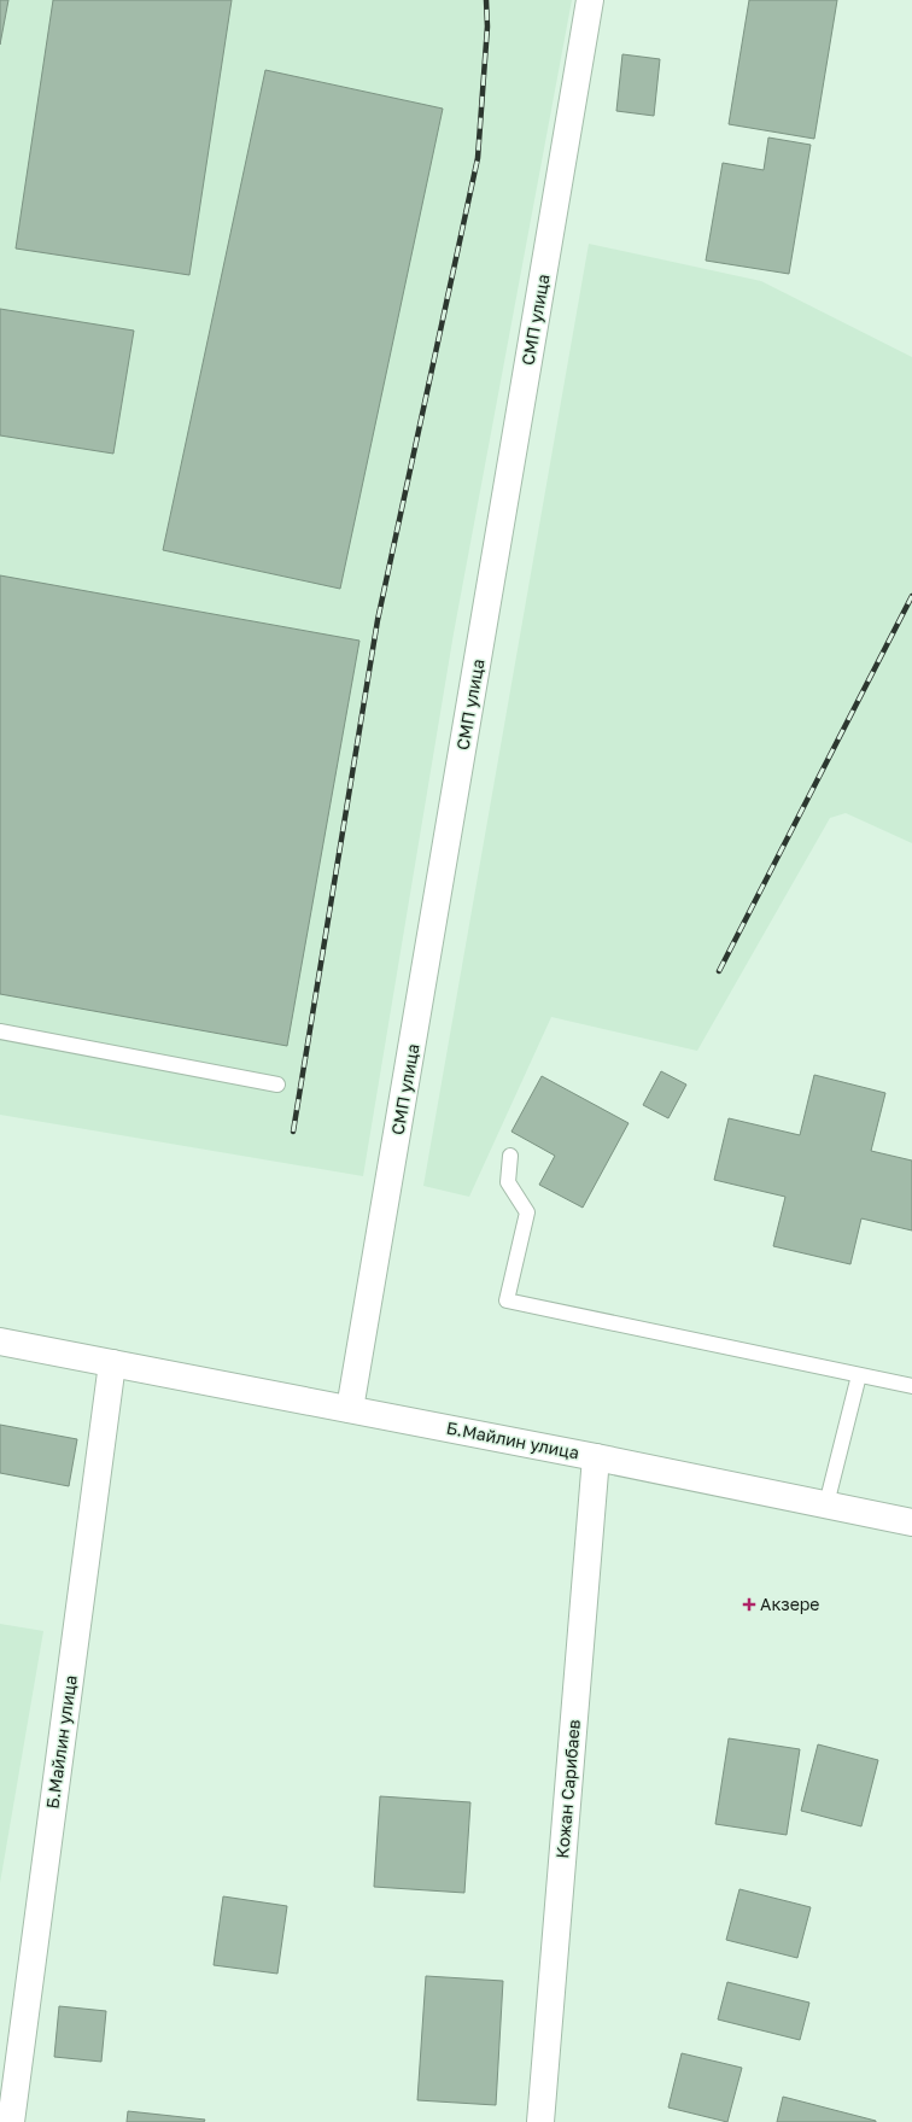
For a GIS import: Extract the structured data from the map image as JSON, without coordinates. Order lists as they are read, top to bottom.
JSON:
{
  "streets": {
    "street": ["СМП улица", "Б.Майлин улица", "Кожан Сарибаев"]
  },
  "crossings": [
    ["СМП улица", "Б.Майлин улица"],
    ["Б.Майлин улица", "Кожан Сарибаев"]
  ],
  "places": {
    "health": ["Акзере"]
  }
}
